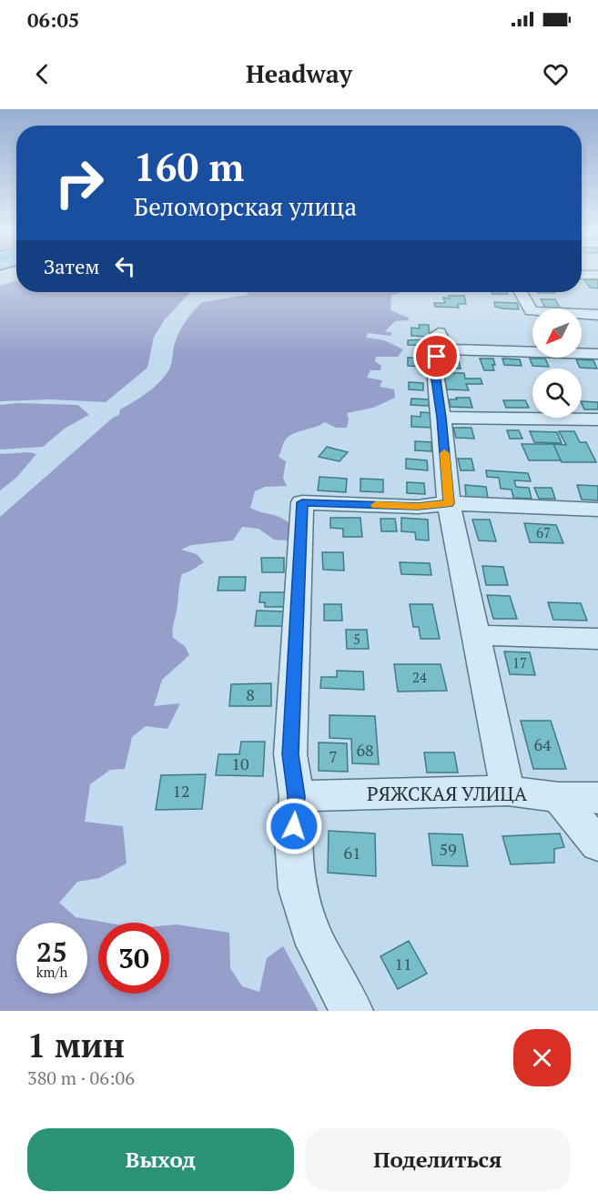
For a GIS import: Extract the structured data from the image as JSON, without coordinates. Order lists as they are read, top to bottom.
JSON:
{
  "streets": {
    "street": ["РЯЖСКАЯ УЛИЦА"]
  },
  "house_numbers": [
    "67",
    "5",
    "17",
    "24",
    "8",
    "64",
    "68",
    "7",
    "10",
    "12",
    "59",
    "61",
    "11"
  ],
  "north": "bottom left",
  "page": {
    "status": "06:05",
    "header": "Headway",
    "turn": ["160 m", "Беломорская улица"],
    "then": "Затем",
    "speed": "25 km/h",
    "limit": "30",
    "heading": ["1 мин", "380 m · 06:06"],
    "buttons": ["Выход", "Поделиться"]
  }
}
